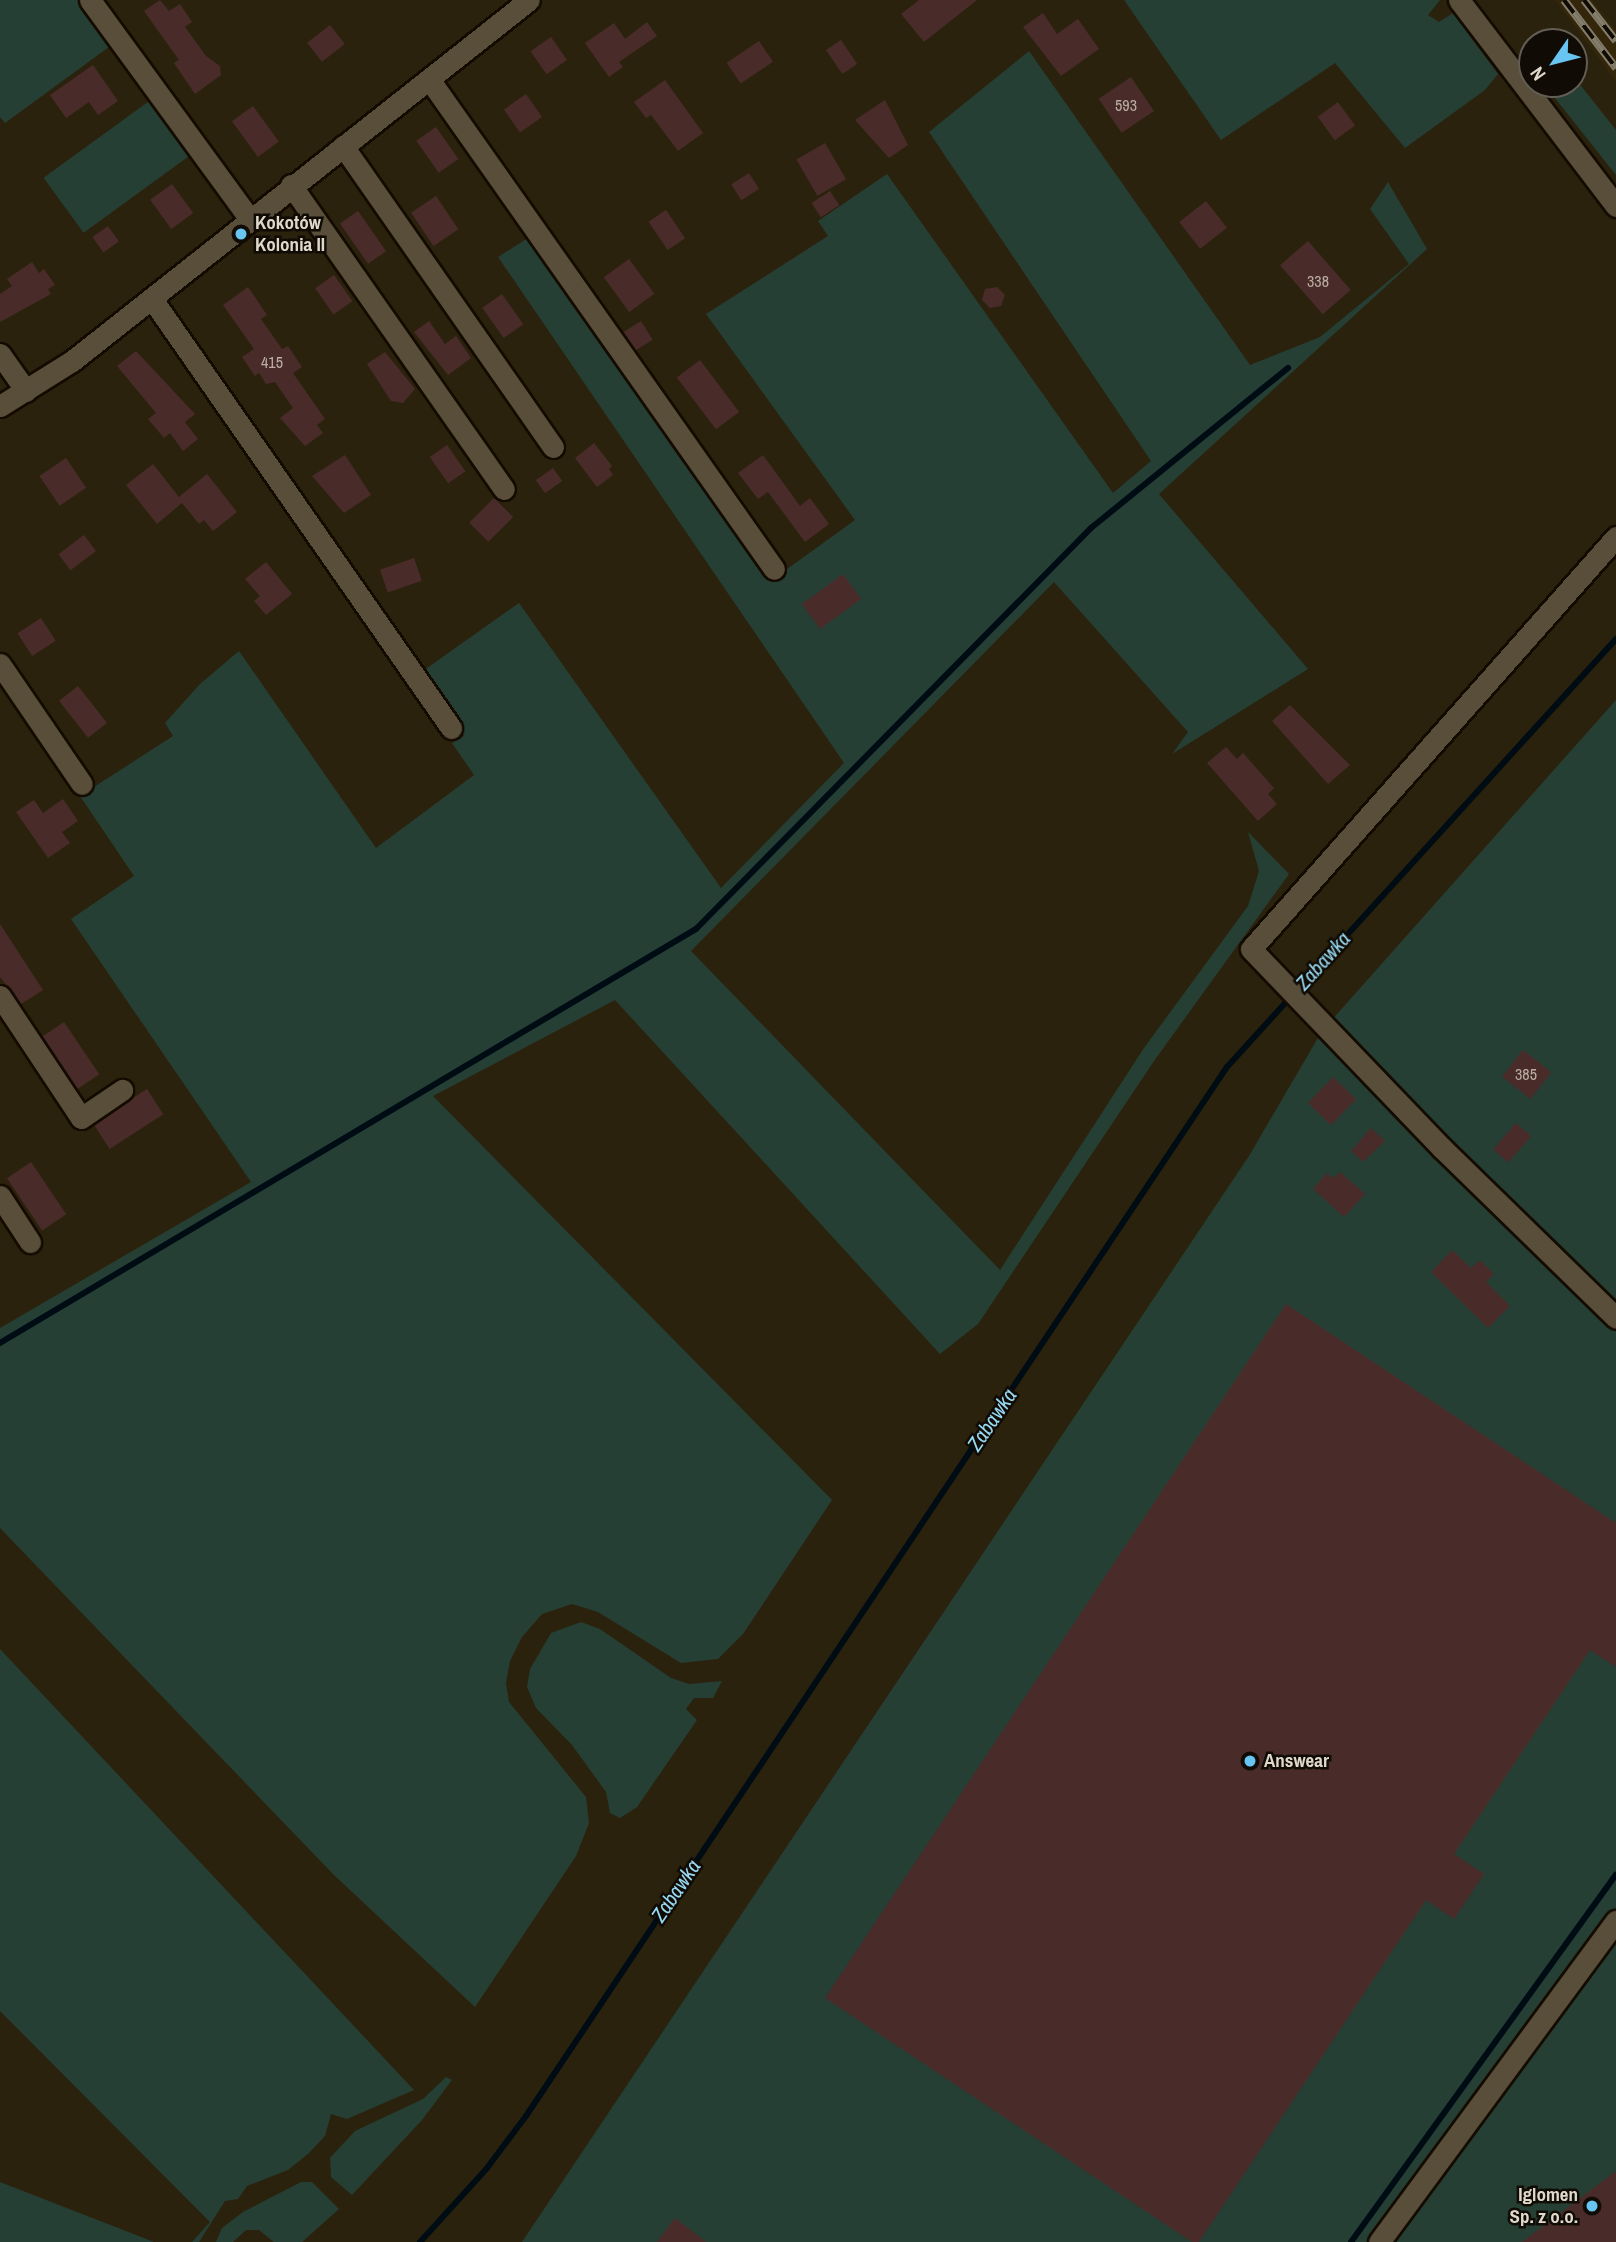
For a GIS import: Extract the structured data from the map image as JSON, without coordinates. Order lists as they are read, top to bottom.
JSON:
{
  "water": ["Zabawka"],
  "places": ["Kokotów Kolonia II", "Answear", "Iglomen Sp. z o.o."],
  "house_numbers": [
    "593",
    "338",
    "415",
    "385"
  ],
  "north": "bottom left"
}
